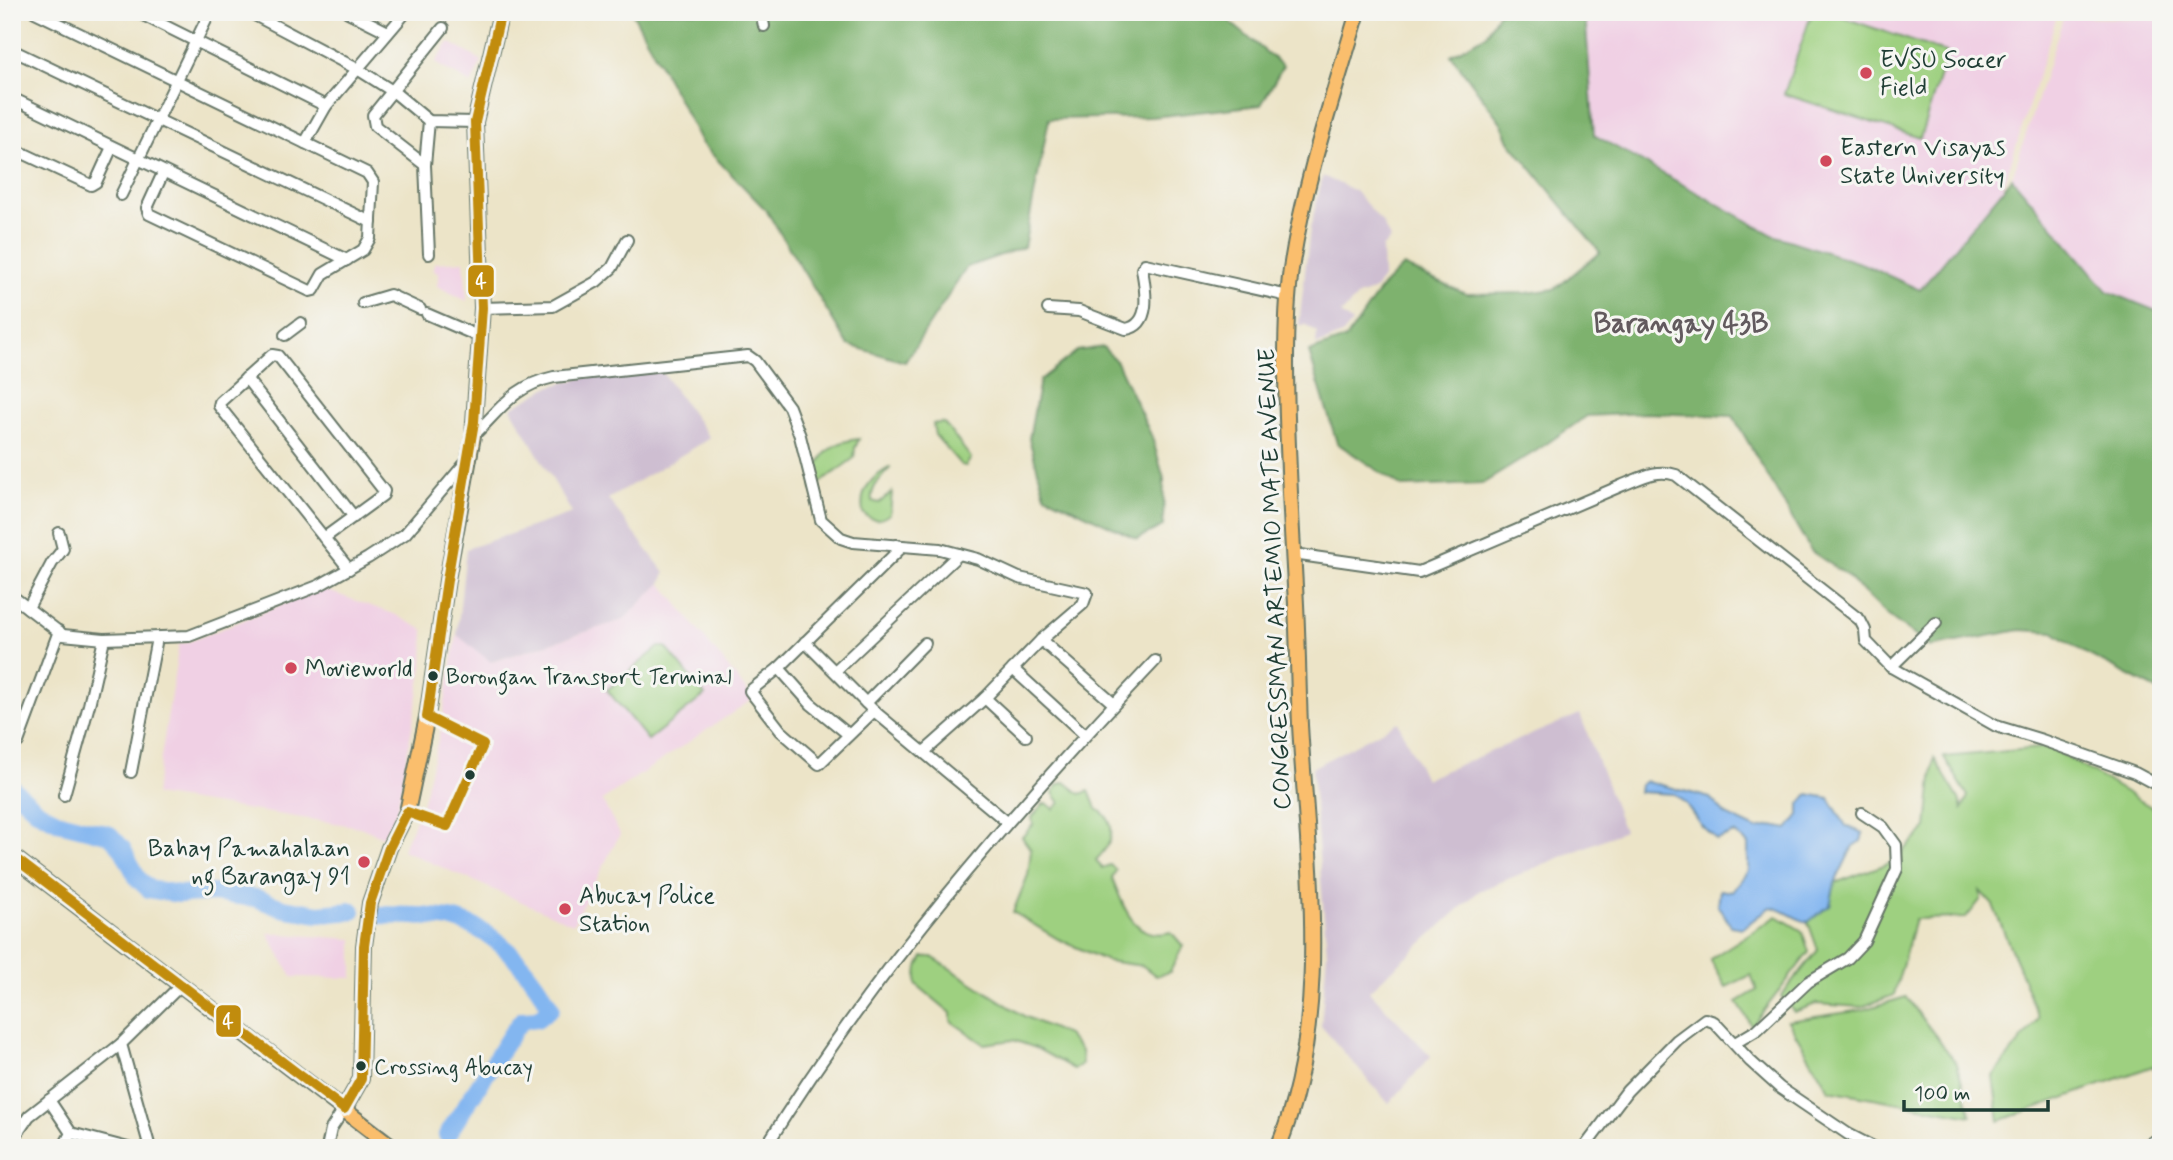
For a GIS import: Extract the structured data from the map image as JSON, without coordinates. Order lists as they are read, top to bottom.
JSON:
{
  "streets": {
    "main road": ["CONGRESSMAN ARTEMIO MATE AVENUE"]
  },
  "districts": ["Barangay 43B"],
  "places": [
    "EVSU Soccer Field",
    "Eastern Visayas State University",
    "Movieworld",
    "Borongan Transport Terminal",
    "Bahay Pamahalaan ng Barangay 91",
    "Abucay Police Station",
    "Crossing Abucay"
  ],
  "lines": ["transit line 4"],
  "scale_bar": "100 m"
}
